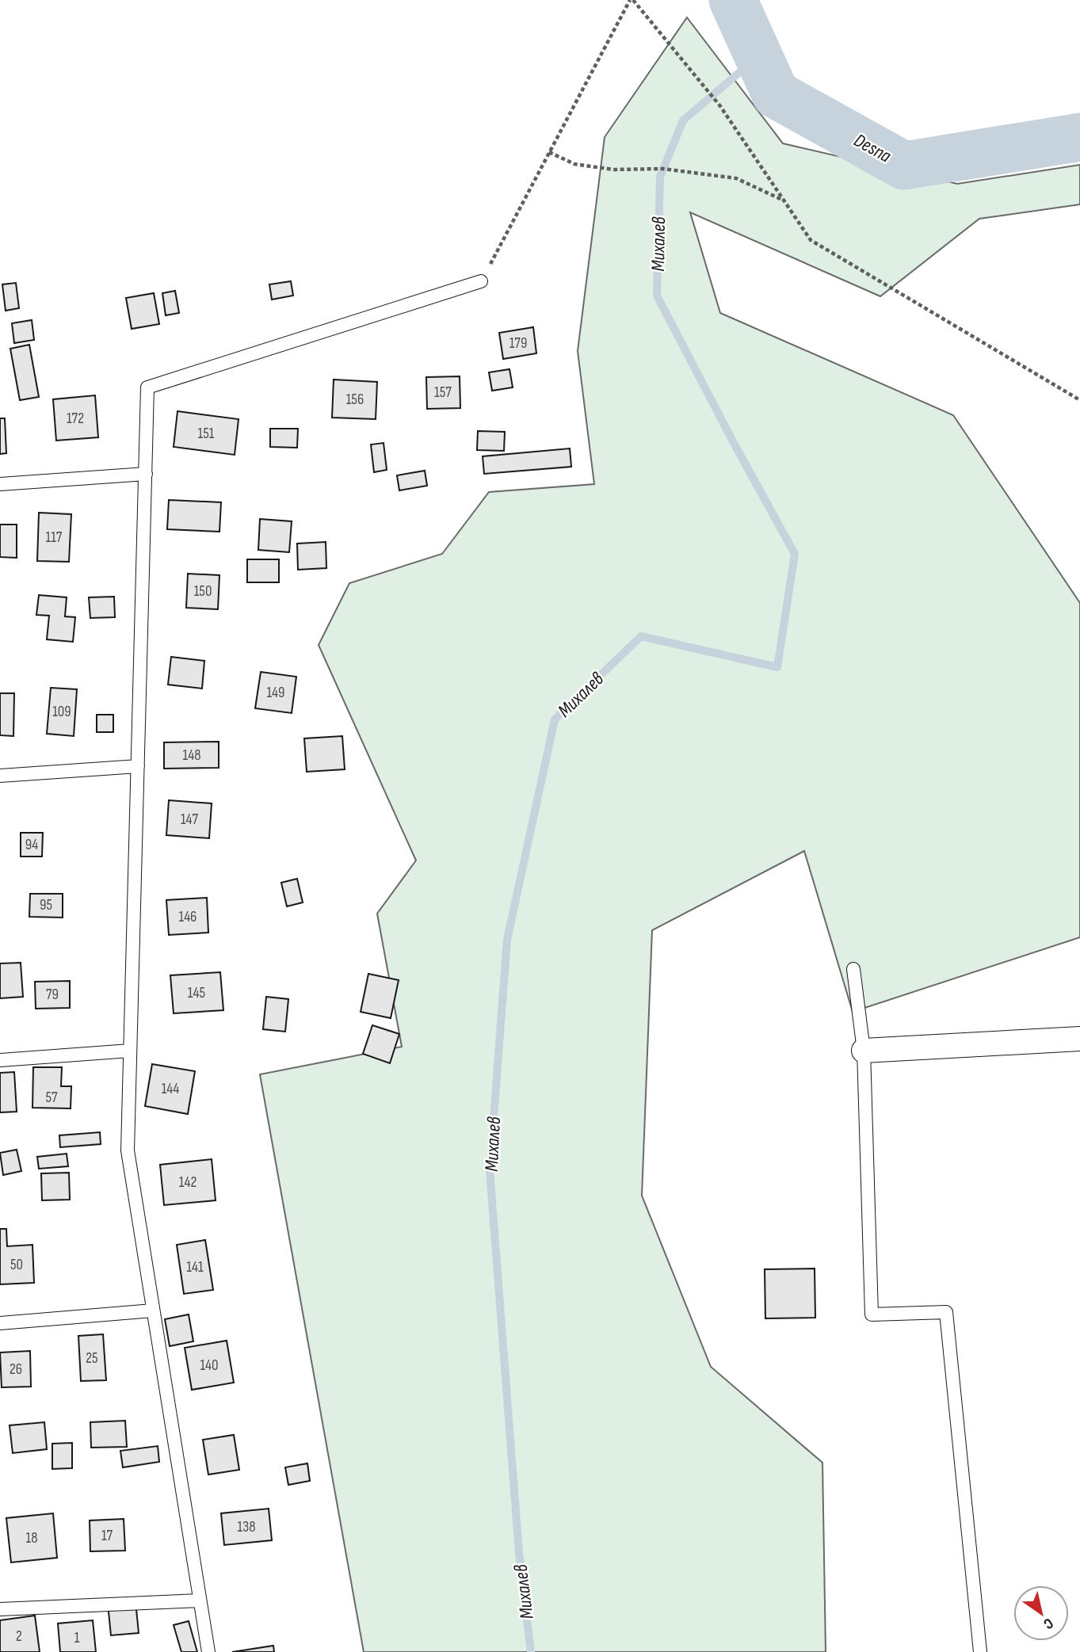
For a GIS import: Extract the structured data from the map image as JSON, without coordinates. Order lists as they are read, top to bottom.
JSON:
{
  "water": ["Desna", "Михалев"],
  "house_numbers": [
    "179",
    "157",
    "156",
    "172",
    "151",
    "117",
    "150",
    "149",
    "109",
    "148",
    "147",
    "94",
    "95",
    "146",
    "145",
    "79",
    "144",
    "57",
    "142",
    "50",
    "141",
    "25",
    "140",
    "26",
    "138",
    "17",
    "18",
    "2",
    "1"
  ],
  "north": "bottom right"
}
